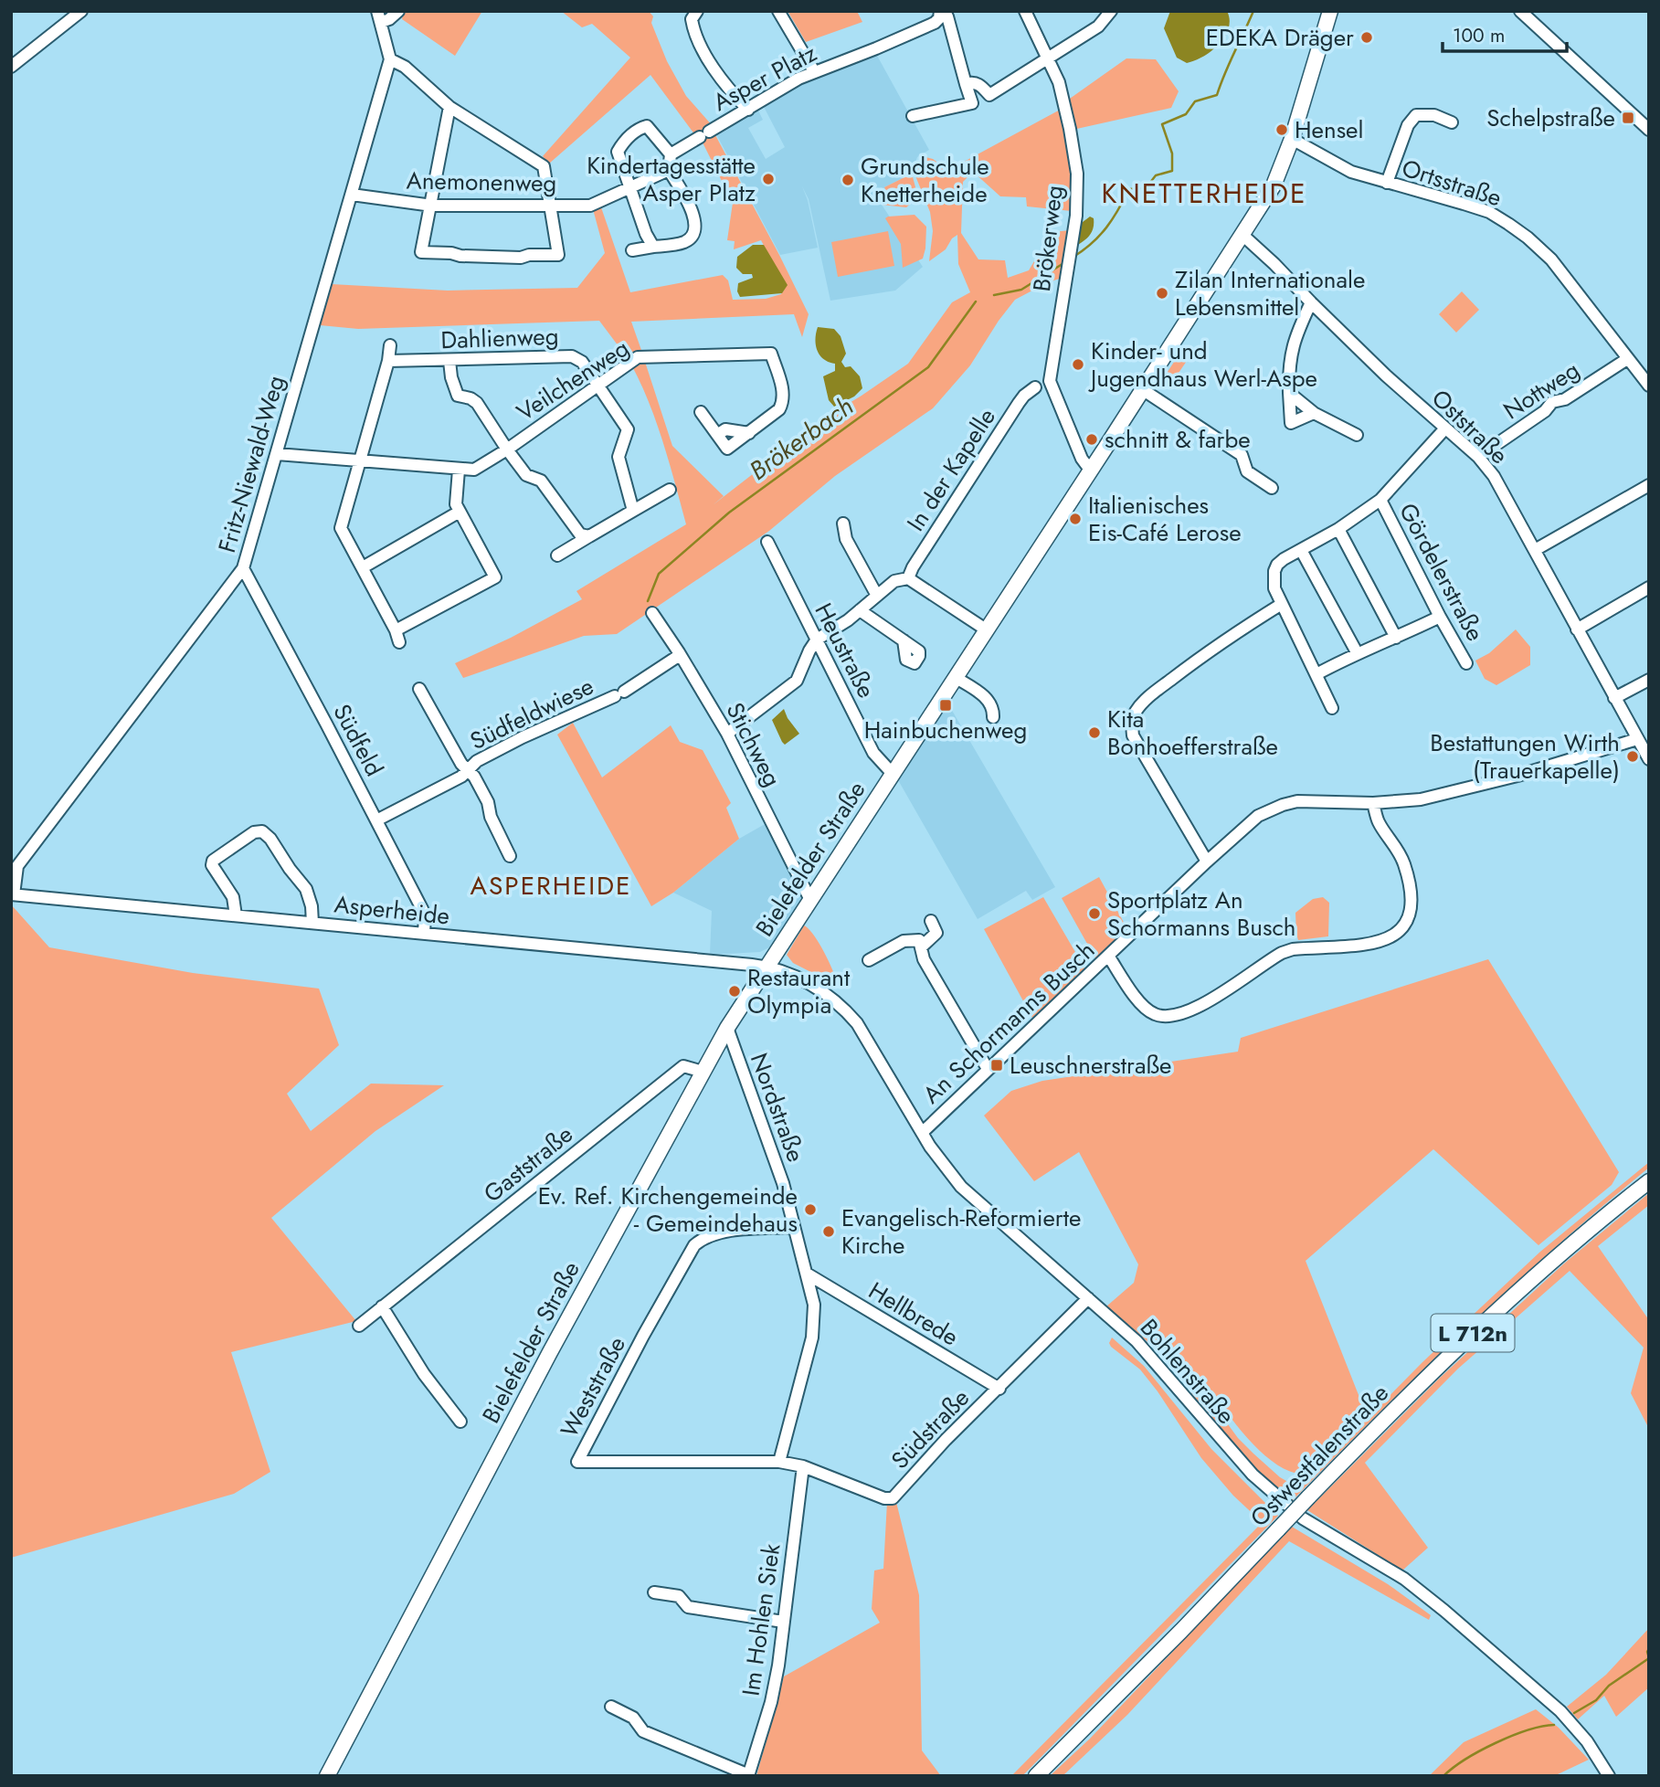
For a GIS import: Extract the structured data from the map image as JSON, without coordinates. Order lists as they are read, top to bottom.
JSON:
{
  "streets": {
    "main road": ["Bielefelder Straße", "L 712n", "Ostwestfalenstraße"],
    "street": [
      "Asper Platz",
      "Anemonenweg",
      "Ortsstraße",
      "Brökerweg",
      "Dahlienweg",
      "Veilchenweg",
      "Nottweg",
      "Oststraße",
      "Fritz-Niewald-Weg",
      "In der Kapelle",
      "Gördelerstraße",
      "Heustraße",
      "Südfeldwiese",
      "Südfeld",
      "Stichweg",
      "Asperheide",
      "An Schormanns Busch",
      "Nordstraße",
      "Gaststraße",
      "Hellbrede",
      "Bohlenstraße",
      "Weststraße",
      "Südstraße",
      "Im Hohlen Siek"
    ]
  },
  "crossings": [
    ["Anemonenweg", "Fritz-Niewald-Weg"],
    ["Ortsstraße", "Nottweg"],
    ["Ortsstraße", "Bielefelder Straße"],
    ["Brökerweg", "Bielefelder Straße"],
    ["Dahlienweg", "Veilchenweg"],
    ["Veilchenweg", "Fritz-Niewald-Weg"],
    ["Nottweg", "Oststraße"],
    ["Oststraße", "Bielefelder Straße"],
    ["Oststraße", "An Schormanns Busch"],
    ["Fritz-Niewald-Weg", "Südfeld"],
    ["Fritz-Niewald-Weg", "Asperheide"],
    ["Heustraße", "Bielefelder Straße"],
    ["Südfeldwiese", "Südfeld"],
    ["Südfeldwiese", "Stichweg"],
    ["Südfeld", "Asperheide"],
    ["Stichweg", "Bielefelder Straße"],
    ["Bielefelder Straße", "Asperheide"],
    ["Bielefelder Straße", "Nordstraße"],
    ["Bielefelder Straße", "Gaststraße"],
    ["Bielefelder Straße", "Bohlenstraße"],
    ["Asperheide", "Bohlenstraße"],
    ["An Schormanns Busch", "Bohlenstraße"],
    ["Nordstraße", "Hellbrede"],
    ["Nordstraße", "Weststraße"],
    ["Nordstraße", "Südstraße"],
    ["Hellbrede", "Südstraße"],
    ["Bohlenstraße", "Südstraße"],
    ["Weststraße", "Südstraße"],
    ["Südstraße", "Im Hohlen Siek"]
  ],
  "districts": ["KNETTERHEIDE", "ASPERHEIDE"],
  "water": ["Brökerbach"],
  "places": {
    "other": [
      "EDEKA Dräger",
      "Hensel",
      "Kindertagesstätte Asper Platz",
      "Grundschule Knetterheide",
      "Zilan Internationale Lebensmittel",
      "Kinder- und Jugendhaus Werl-Aspe",
      "schnitt & farbe",
      "Italienisches Eis-Café Lerose",
      "Kita Bonhoefferstraße",
      "Bestattungen Wirth (Trauerkapelle)",
      "Sportplatz An Schormanns Busch",
      "Restaurant Olympia",
      "Ev. Ref. Kirchengemeinde - Gemeindehaus",
      "Evangelisch-Reformierte Kirche"
    ],
    "transit": ["Schelpstraße", "Hainbuchenweg", "Leuschnerstraße"]
  },
  "scale_bar": "100 m"
}
